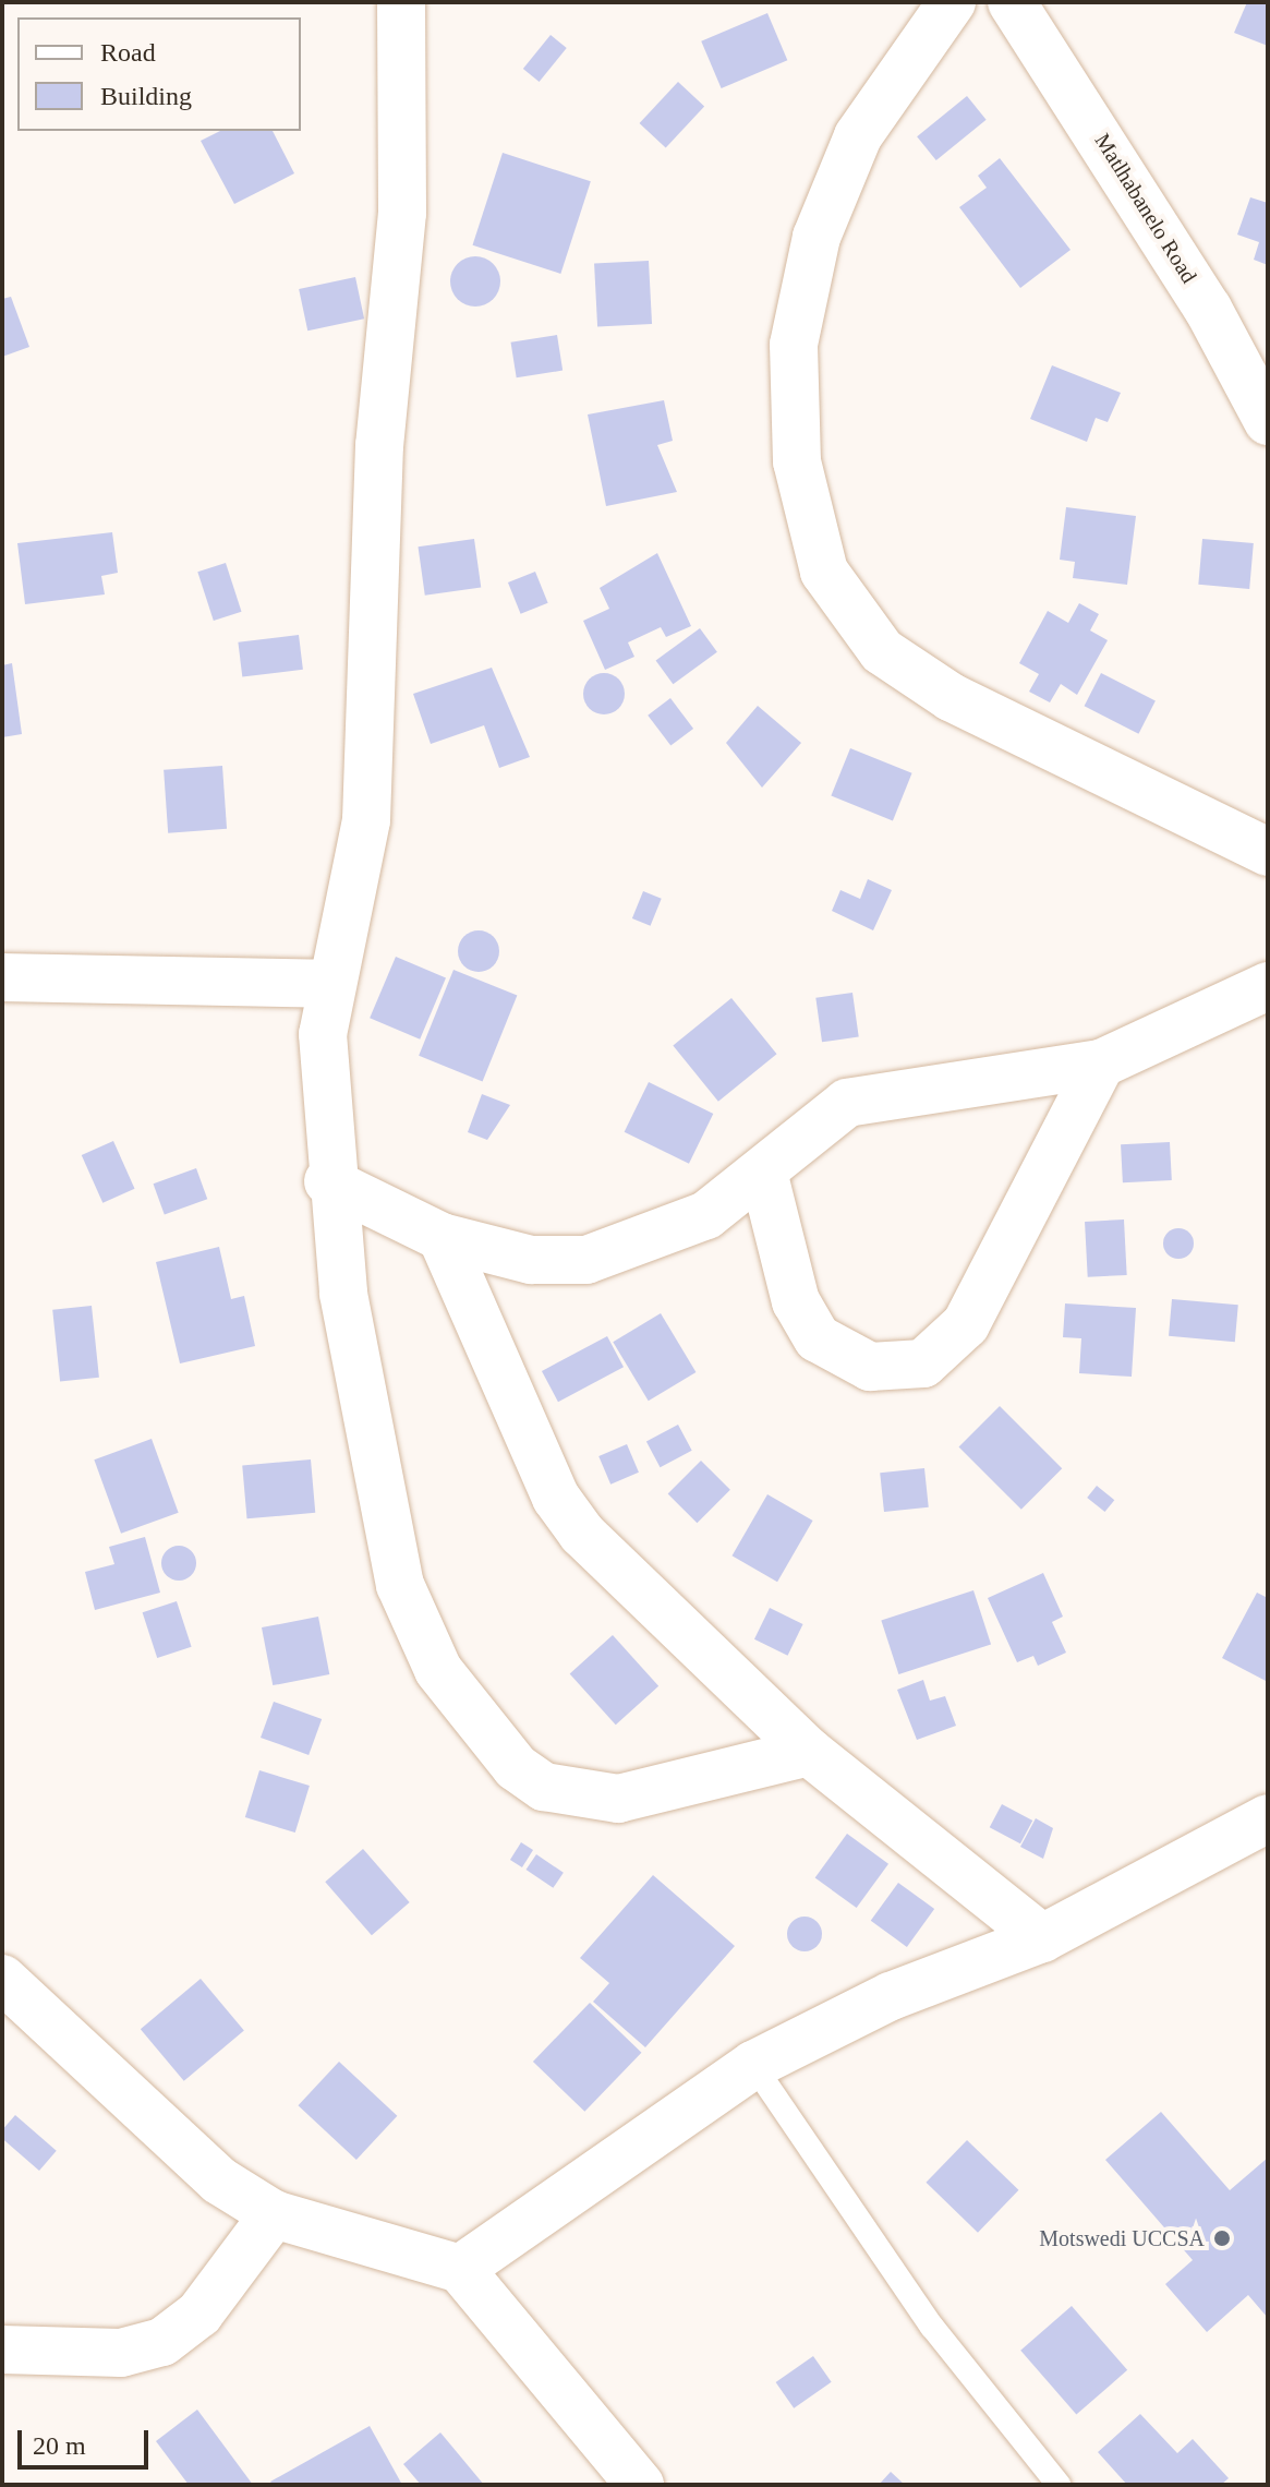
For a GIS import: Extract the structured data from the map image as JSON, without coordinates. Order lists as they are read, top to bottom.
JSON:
{
  "streets": {
    "street": ["Matlhabanelo Road"]
  },
  "places": ["Motswedi UCCSA"],
  "legend": ["Road", "Building"],
  "scale_bar": "20 m"
}
